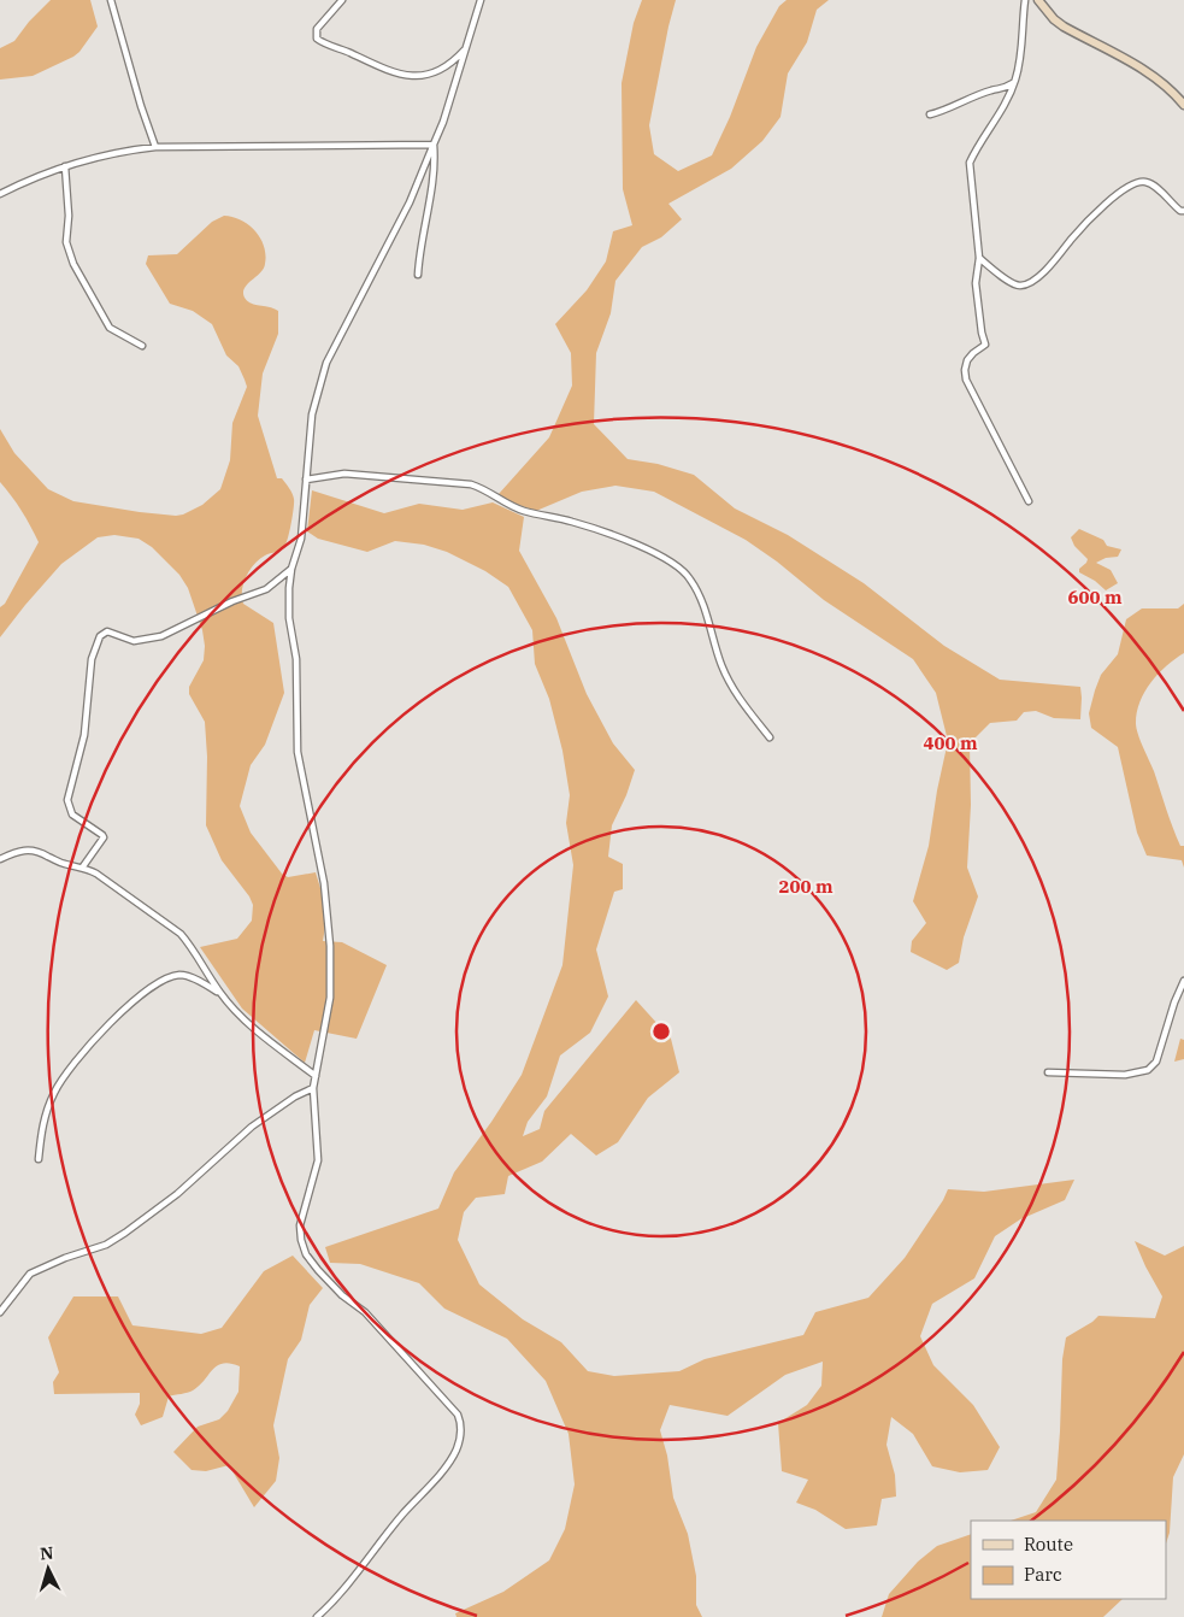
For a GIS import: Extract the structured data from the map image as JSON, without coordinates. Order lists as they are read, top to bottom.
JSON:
{
  "legend": ["Route", "Parc"],
  "north": "top",
  "rings": ["600 m", "400 m", "200 m"]
}
